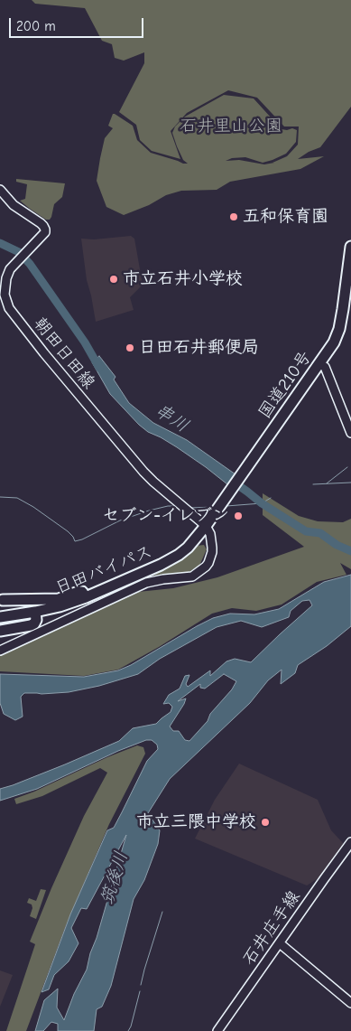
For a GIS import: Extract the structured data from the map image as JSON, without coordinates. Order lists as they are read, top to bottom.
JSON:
{
  "streets": {
    "highway": ["国道210号", "日田バイパス"],
    "street": ["朝田日田線", "石井庄手線"]
  },
  "crossings": [
    ["朝田日田線", "国道210号"],
    ["朝田日田線", "日田バイパス"],
    ["国道210号", "日田バイパス"]
  ],
  "water": ["串川", "筑後川"],
  "parks": ["石井里山公園"],
  "places": [
    "五和保育園",
    "市立石井小学校",
    "日田石井郵便局",
    "セブン-イレブン",
    "市立三隈中学校"
  ],
  "scale_bar": "200 m"
}
